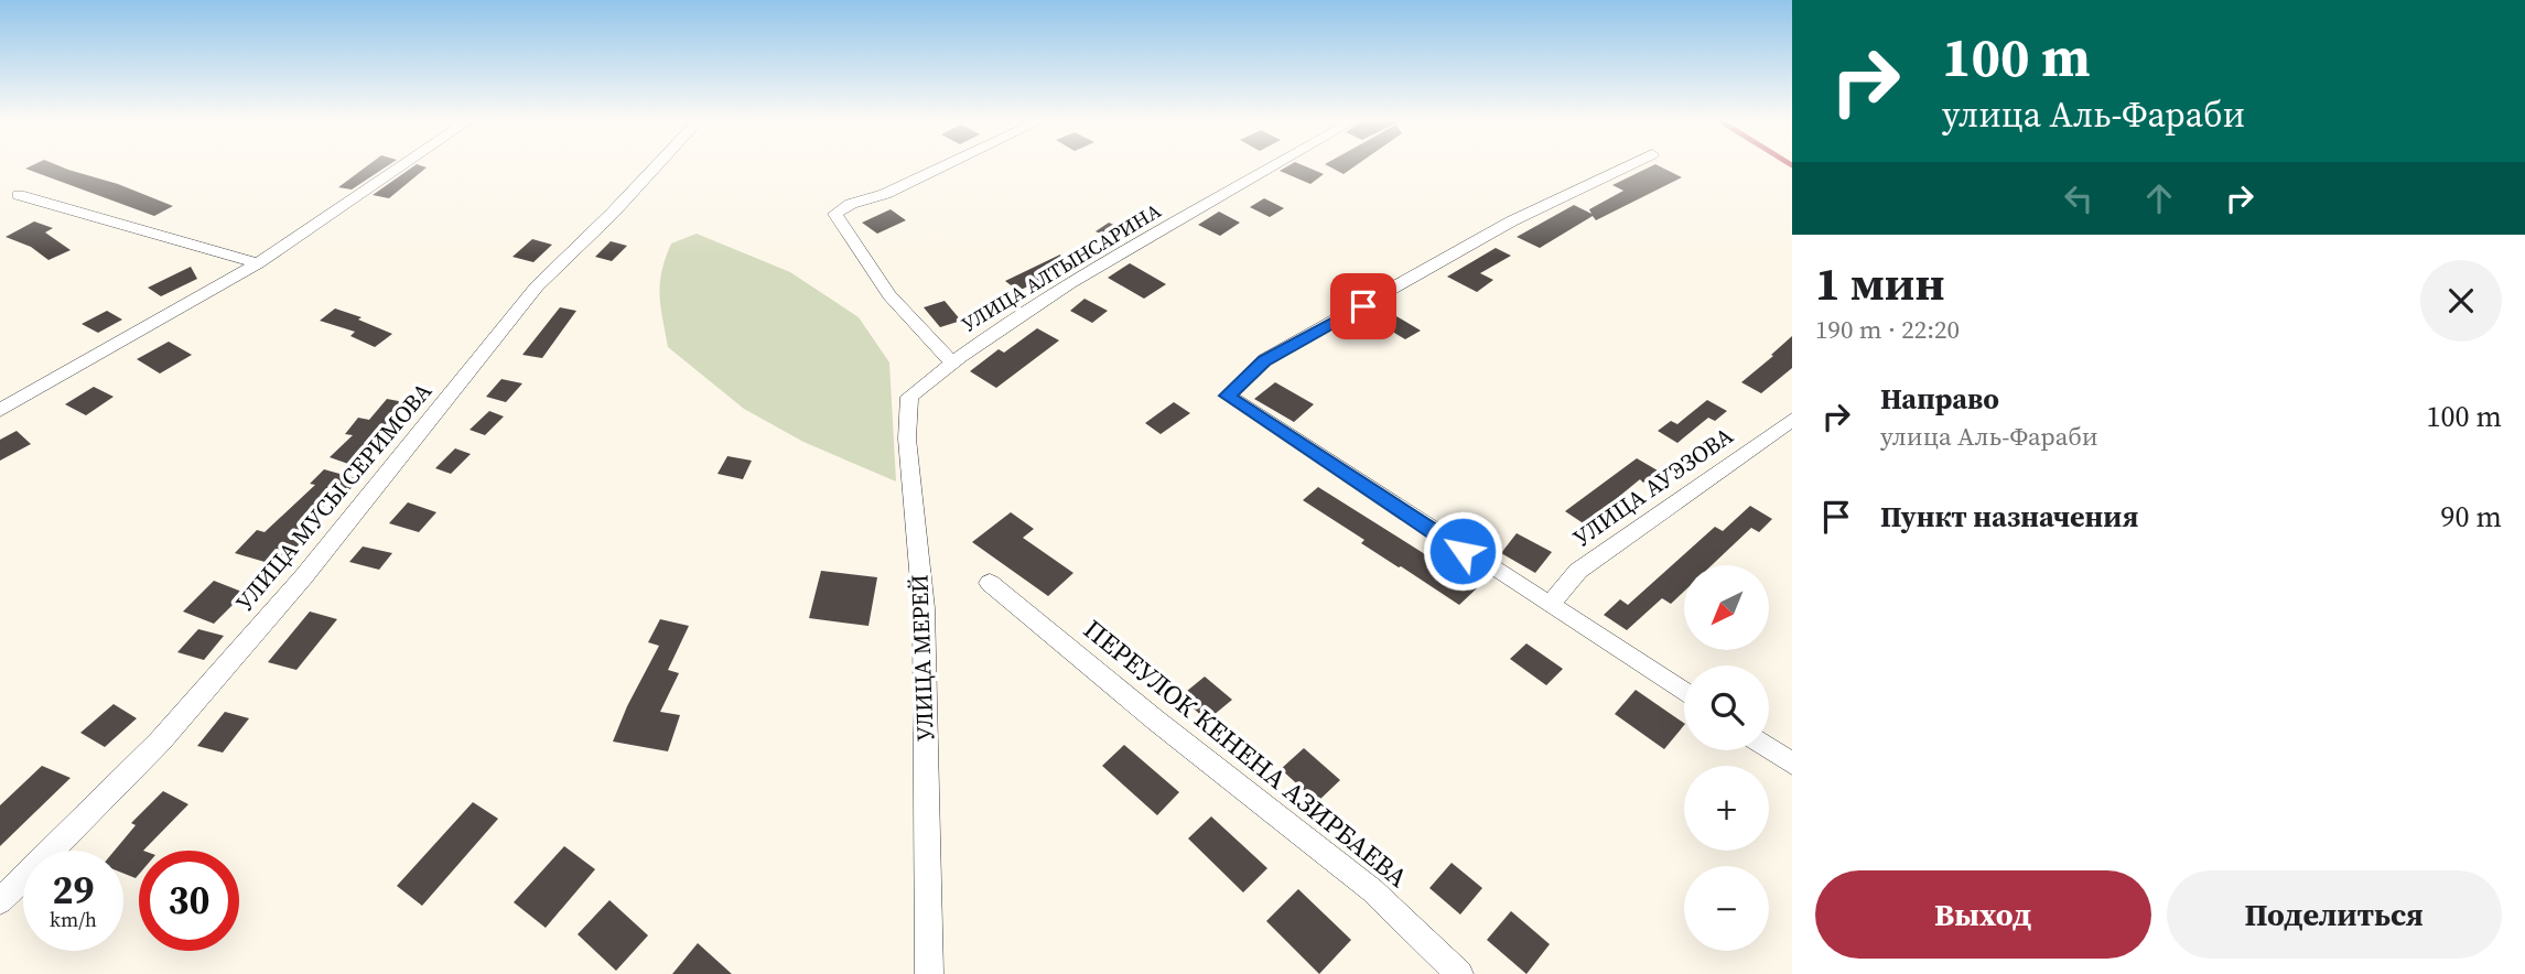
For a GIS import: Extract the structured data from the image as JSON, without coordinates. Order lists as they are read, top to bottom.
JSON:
{
  "streets": {
    "street": [
      "УЛИЦА АЛТЫНСАРИНА",
      "УЛИЦА АУЭЗОВА",
      "УЛИЦА МУСЫ СЕРИМОВА",
      "УЛИЦА МЕРЕЙ",
      "ПЕРЕУЛОК КЕНЕНА АЗИРБАЕВА"
    ]
  },
  "crossings": [
    ["УЛИЦА АЛТЫНСАРИНА", "УЛИЦА МЕРЕЙ"]
  ],
  "north": "bottom left",
  "page": {
    "turn": ["100 m", "улица Аль-Фараби"],
    "heading": ["1 мин", "190 m · 22:20"],
    "list": [
      {
        "name": "Направо",
        "note": "улица Аль-Фараби",
        "value": "100 m"
      },
      {
        "name": "Пункт назначения",
        "value": "90 m"
      }
    ],
    "map_buttons": ["+", "−"],
    "speed": "29 km/h",
    "limit": "30",
    "buttons": ["Выход", "Поделиться"]
  }
}
